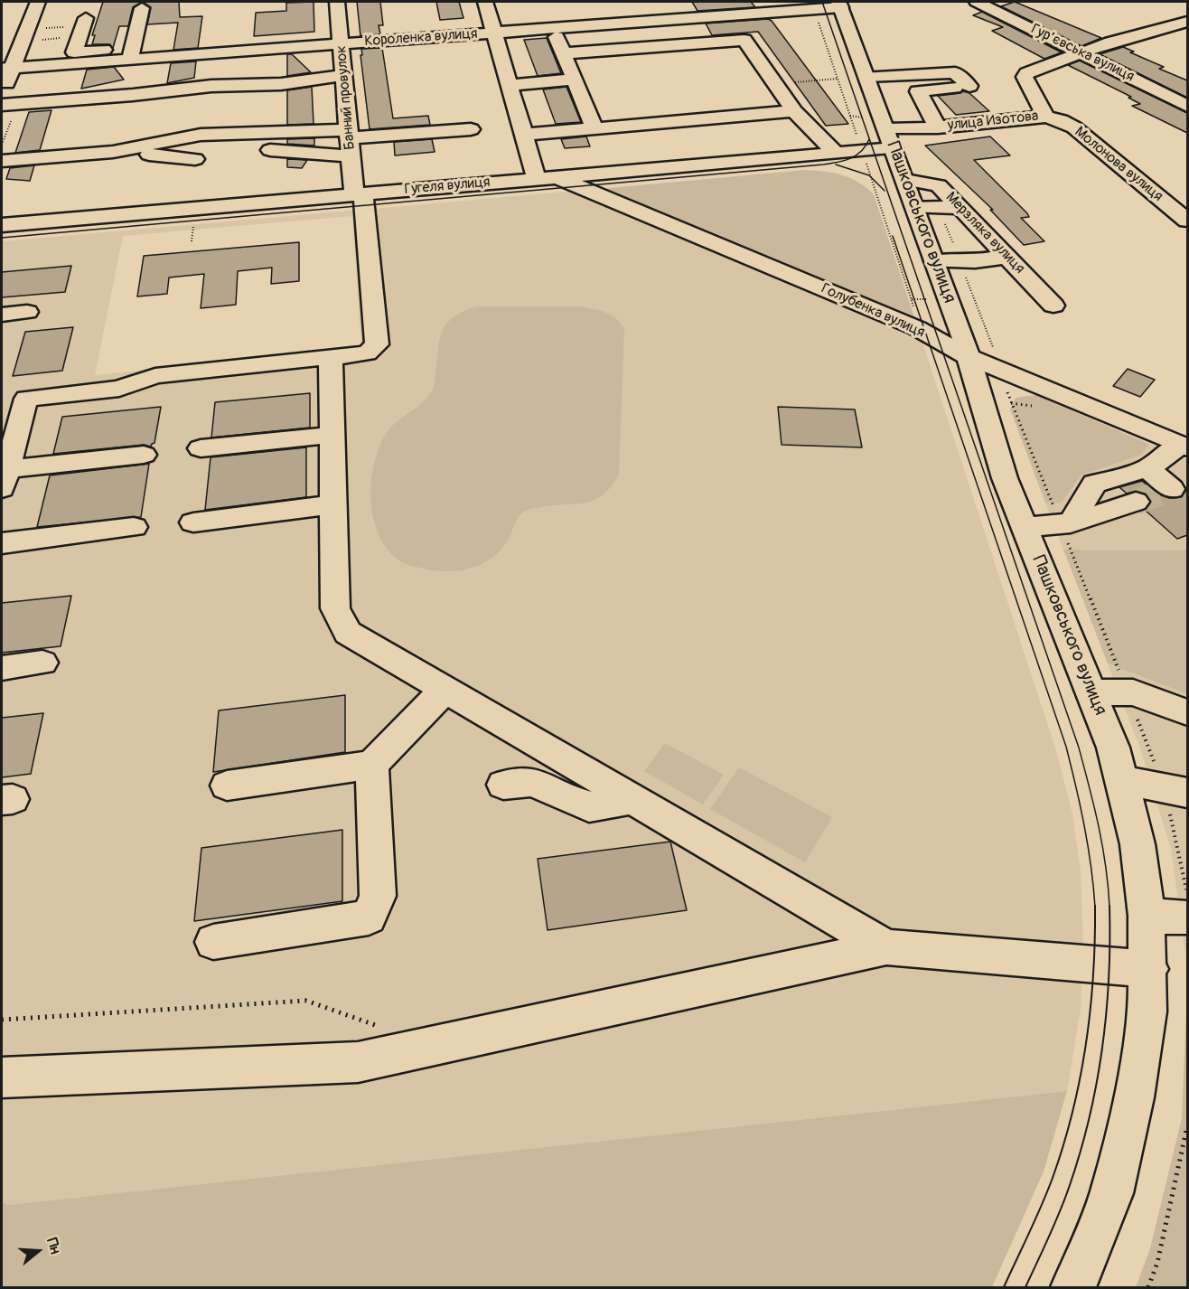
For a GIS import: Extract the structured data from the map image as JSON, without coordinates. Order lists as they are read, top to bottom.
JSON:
{
  "streets": {
    "main road": [
      "Короленка вулиця",
      "Гур’євська вулиця",
      "Банний провулок",
      "улица Изотова",
      "Молонова вулиця",
      "Гугеля вулиця",
      "Пашковського вулиця",
      "Мерзляка вулиця",
      "Голубенка вулиця"
    ]
  },
  "crossings": [
    ["Короленка вулиця", "Банний провулок"],
    ["Короленка вулиця", "Пашковського вулиця"],
    ["Гур’євська вулиця", "улица Изотова"],
    ["Банний провулок", "Гугеля вулиця"],
    ["улица Изотова", "Молонова вулиця"],
    ["улица Изотова", "Пашковського вулиця"],
    ["Гугеля вулиця", "Пашковського вулиця"],
    ["Гугеля вулиця", "Голубенка вулиця"],
    ["Пашковського вулиця", "Мерзляка вулиця"],
    ["Пашковського вулиця", "Голубенка вулиця"]
  ],
  "north": "right"
}
